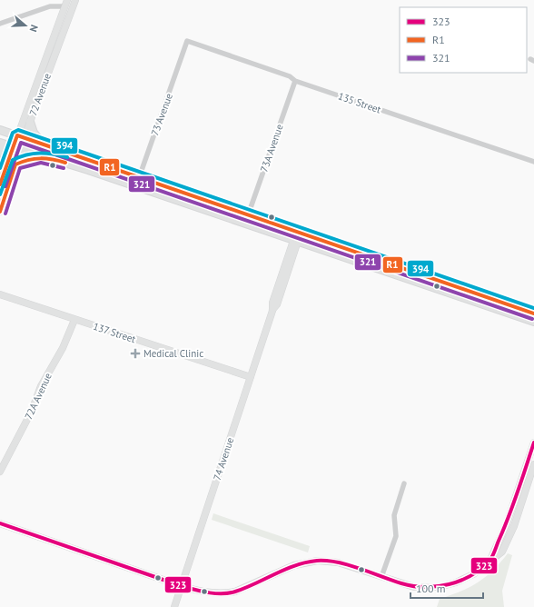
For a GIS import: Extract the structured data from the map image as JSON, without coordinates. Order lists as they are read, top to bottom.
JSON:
{
  "streets": {
    "main road": [
      "72 Avenue",
      "137 Street",
      "72A Avenue",
      "74 Avenue"
    ],
    "street": ["135 Street", "73 Avenue", "73A Avenue"]
  },
  "crossings": [
    ["135 Street", "73 Avenue"],
    ["135 Street", "73A Avenue"],
    ["137 Street", "72A Avenue"],
    ["137 Street", "74 Avenue"]
  ],
  "places": {
    "health": ["Medical Clinic"]
  },
  "lines": [
    "transit line 394",
    "transit line R1",
    "transit line 321",
    "transit line 323"
  ],
  "legend": ["323", "R1", "321"],
  "scale_bar": "100 m",
  "north": "right"
}
